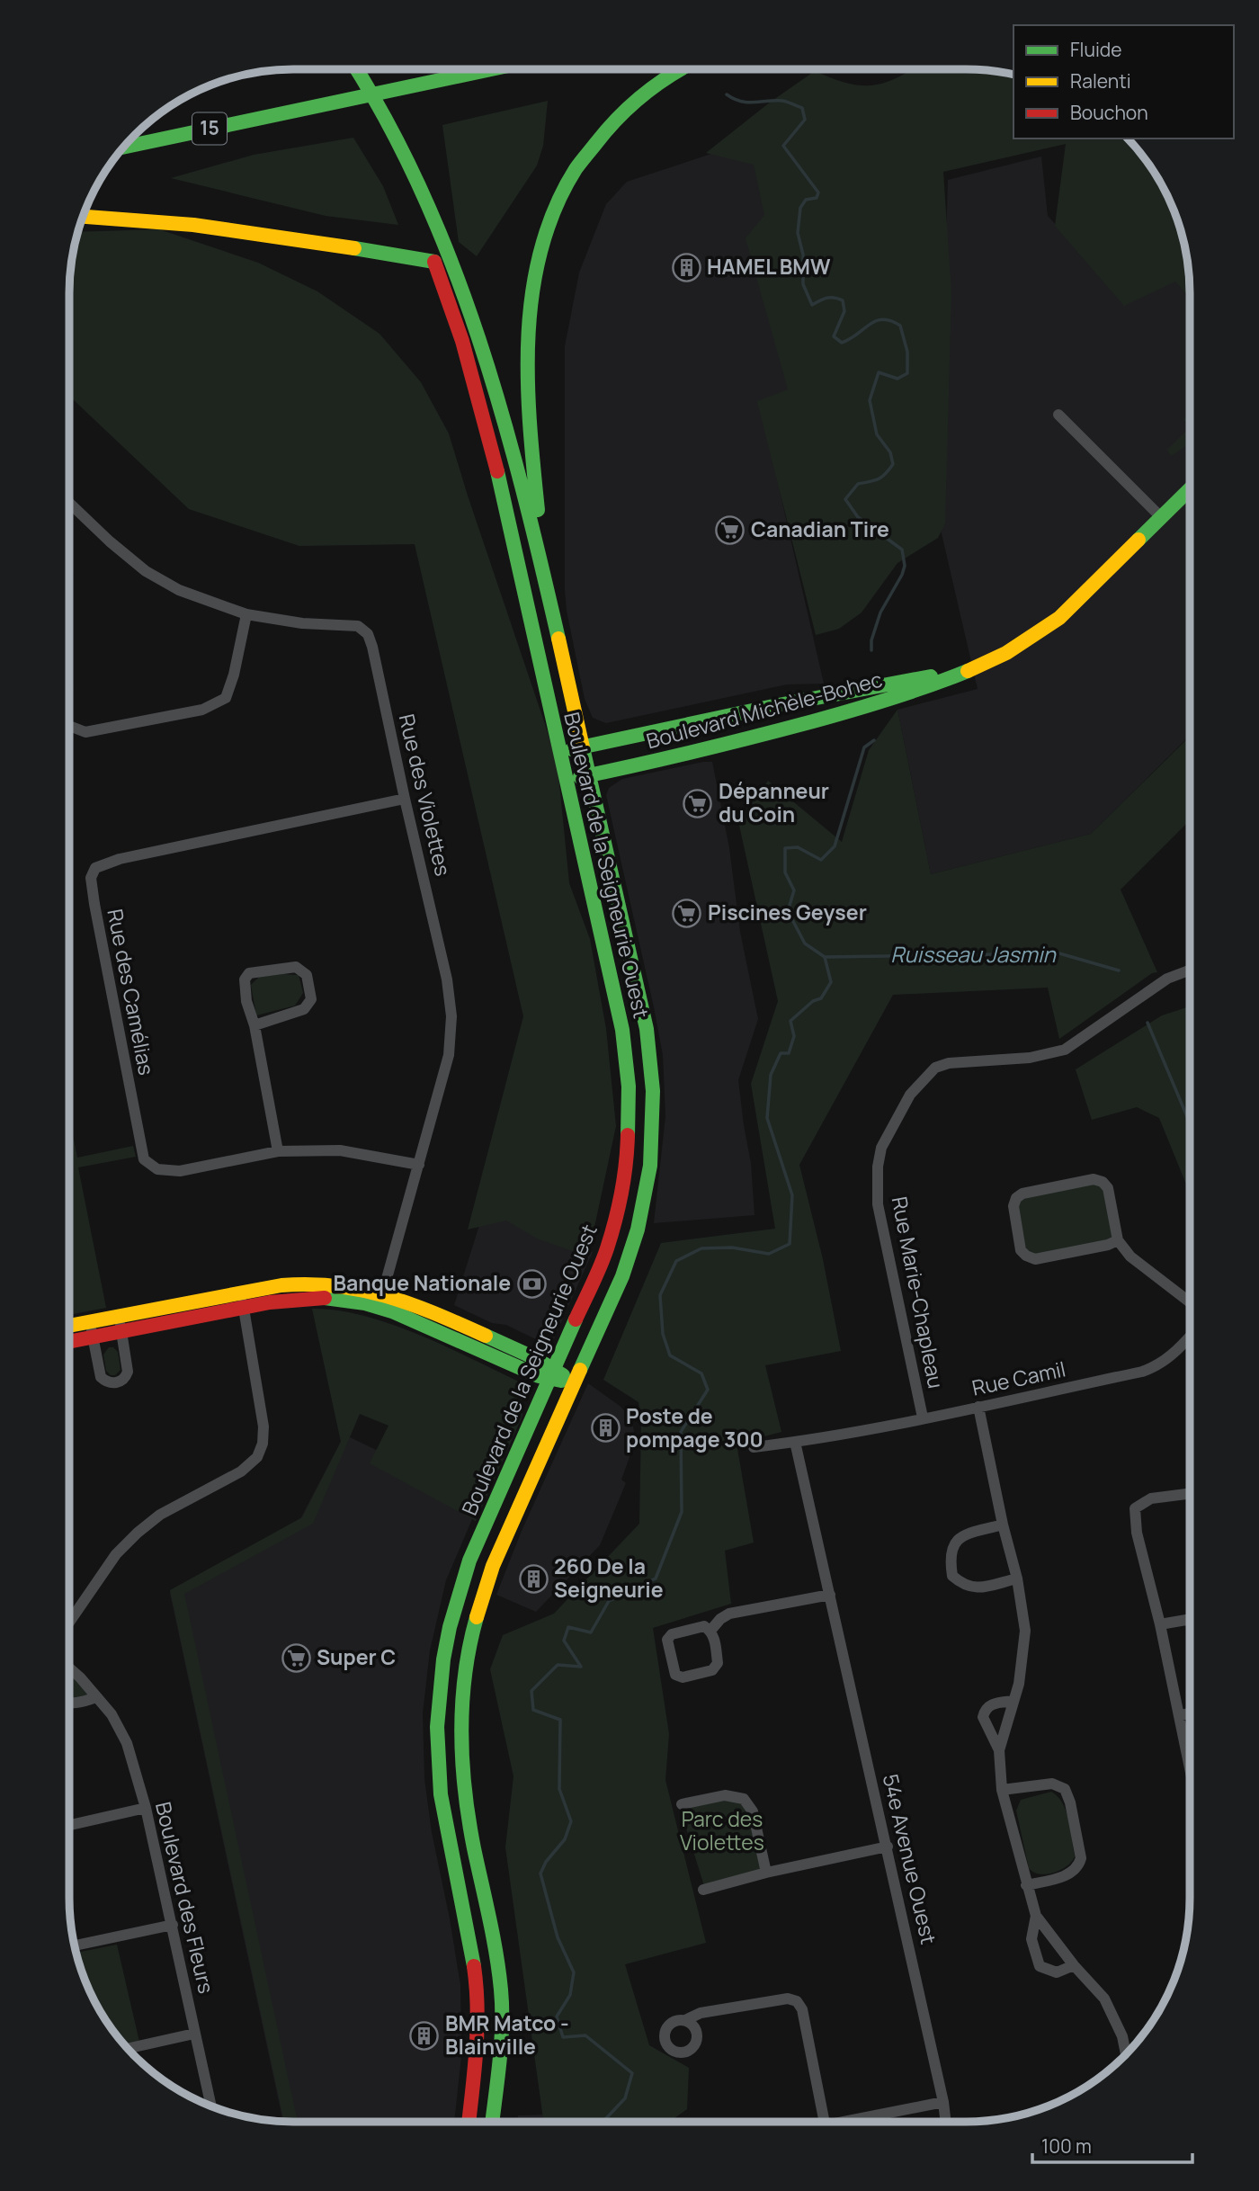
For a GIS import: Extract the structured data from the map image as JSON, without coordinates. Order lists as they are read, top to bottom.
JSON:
{
  "streets": {
    "main road": ["15", "Boulevard Michèle-Bohec", "Boulevard de la Seigneurie Ouest"],
    "street": [
      "Rue des Violettes",
      "Rue des Camélias",
      "Rue Marie-Chapleau",
      "Rue Camil",
      "54e Avenue Ouest",
      "Boulevard des Fleurs"
    ]
  },
  "crossings": [
    ["Boulevard Michèle-Bohec", "Boulevard de la Seigneurie Ouest"],
    ["Rue des Violettes", "Rue des Camélias"],
    ["Rue Marie-Chapleau", "Rue Camil"],
    ["Rue Camil", "54e Avenue Ouest"]
  ],
  "water": ["Ruisseau Jasmin"],
  "parks": ["Parc des Violettes"],
  "places": {
    "building": [
      "HAMEL BMW",
      "Poste de pompage 300",
      "260 De la Seigneurie",
      "BMR Matco - Blainville"
    ],
    "supermarket": [
      "Canadian Tire",
      "Dépanneur du Coin",
      "Piscines Geyser",
      "Super C"
    ],
    "bank": ["Banque Nationale"]
  },
  "legend": ["Fluide", "Ralenti", "Bouchon"],
  "scale_bar": "100 m"
}
